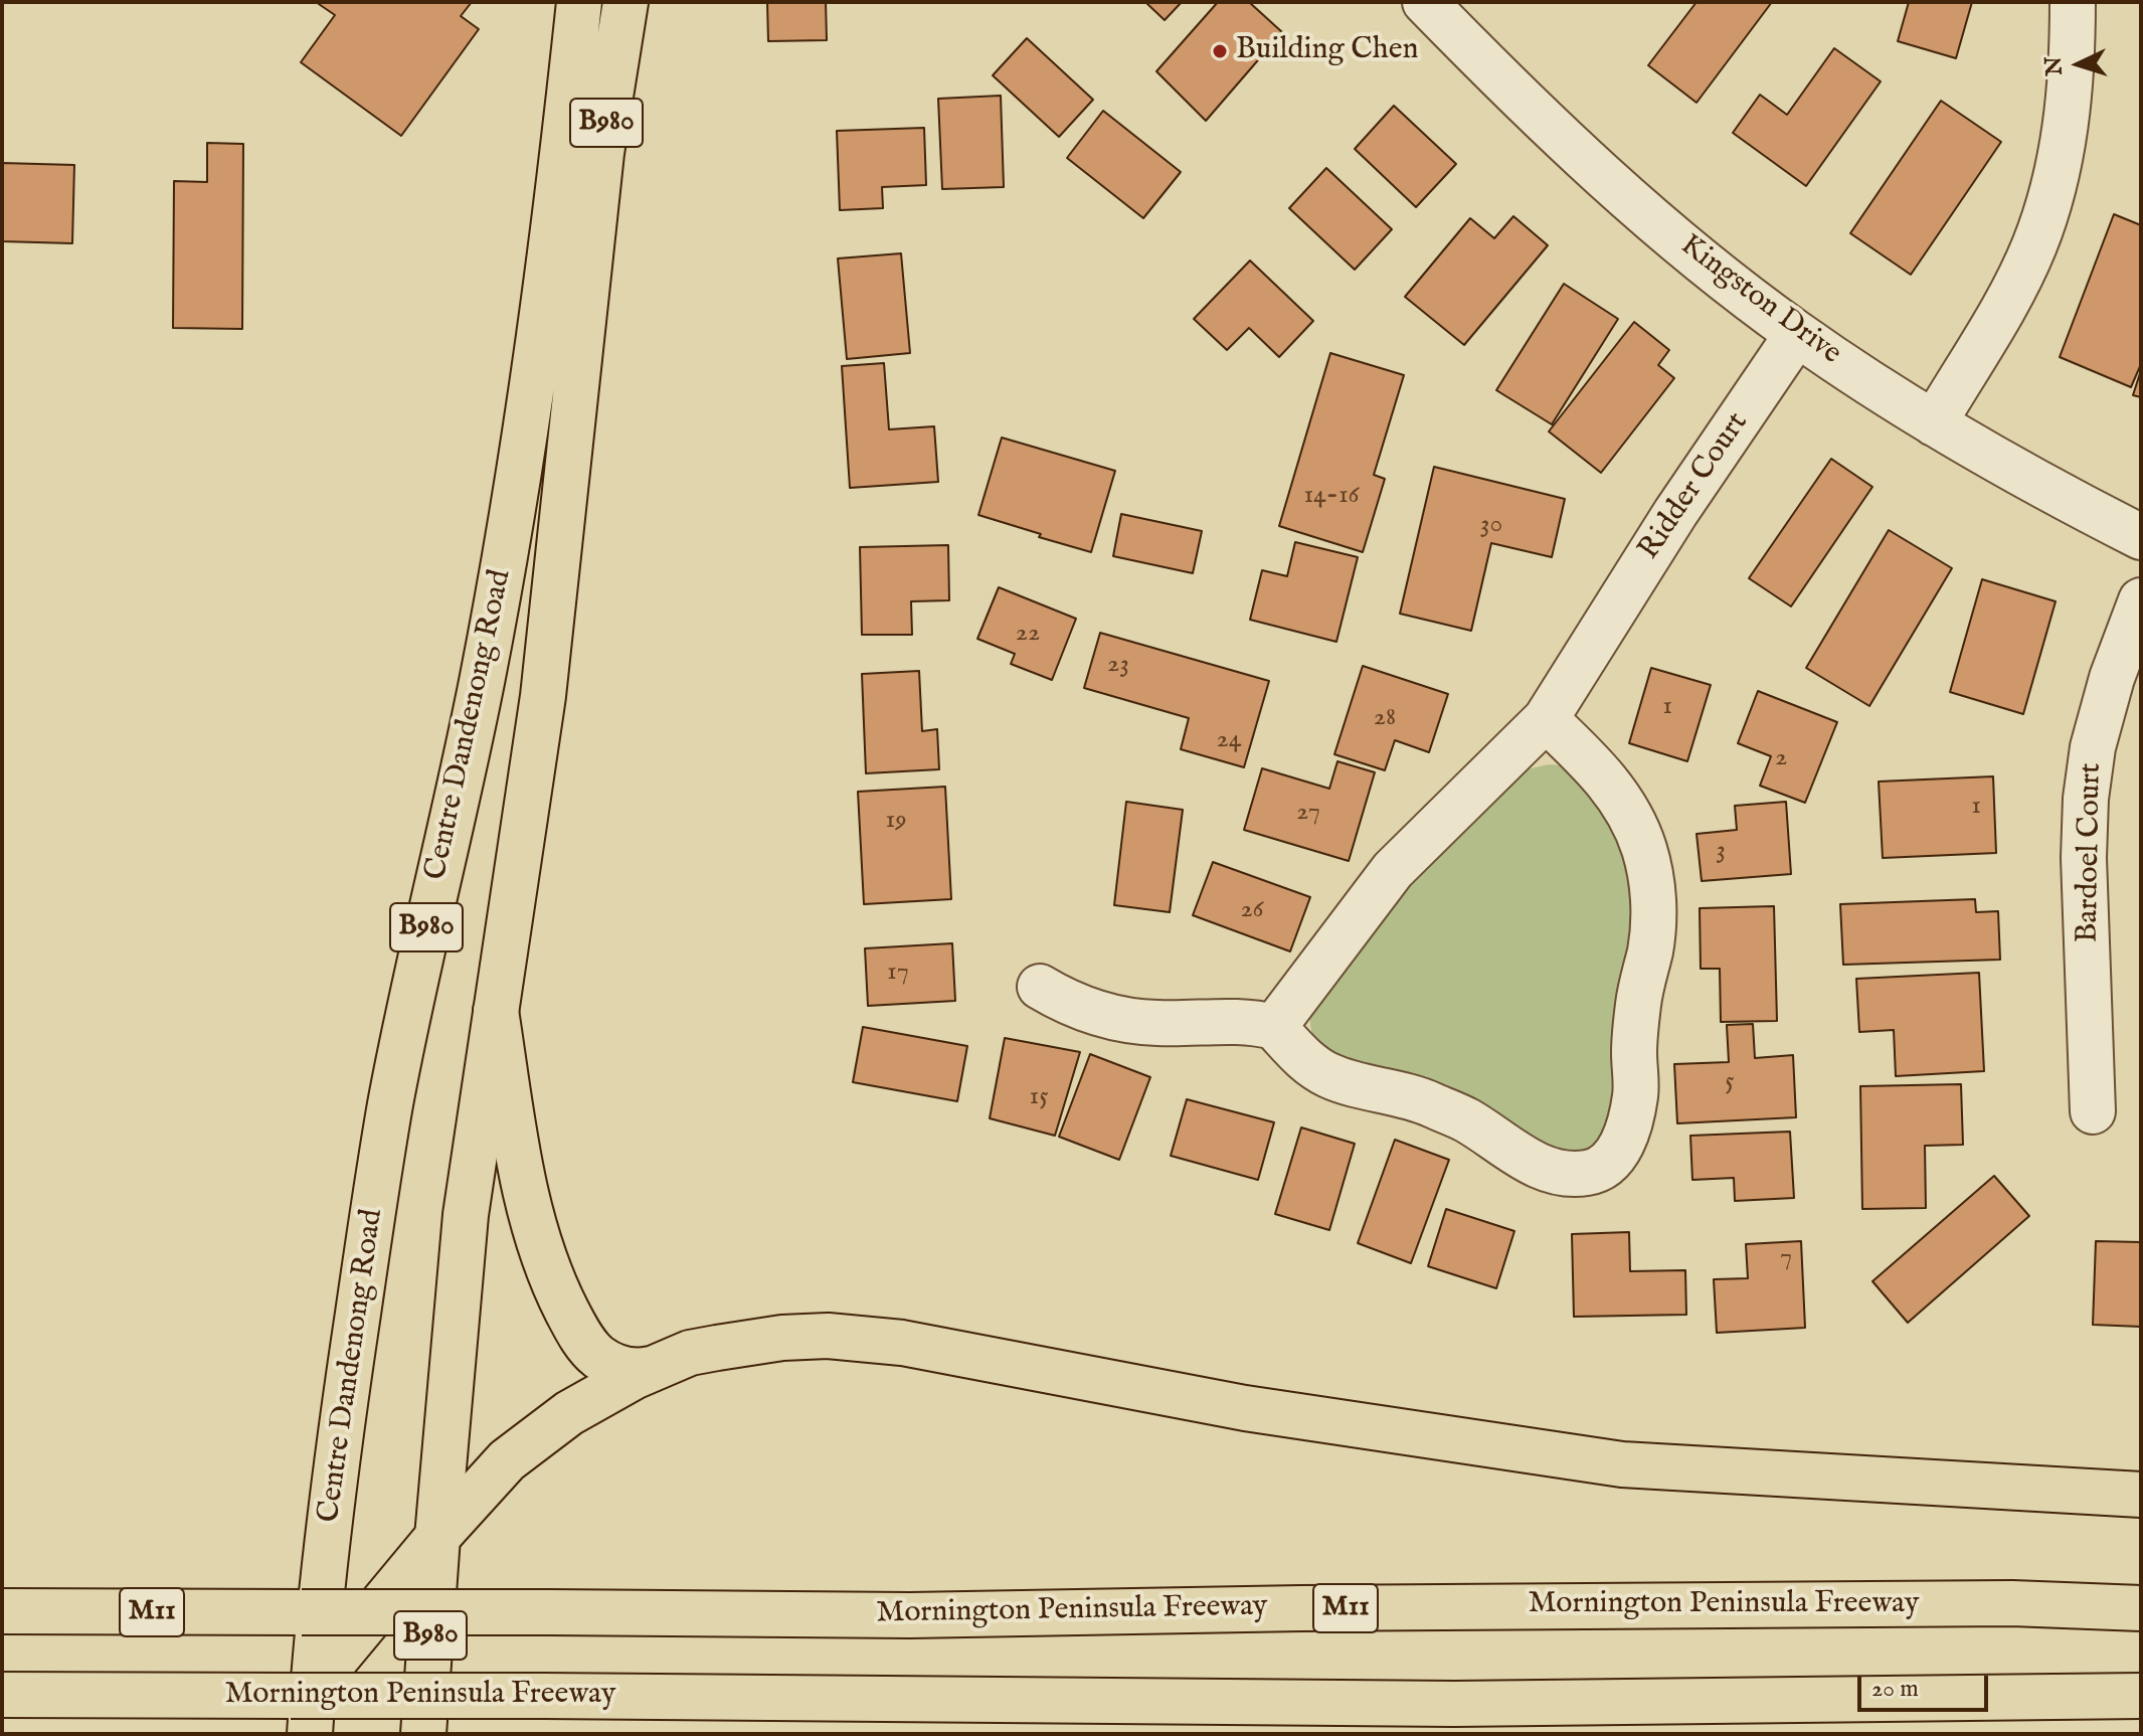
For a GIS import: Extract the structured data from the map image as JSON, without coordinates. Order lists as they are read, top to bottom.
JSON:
{
  "streets": {
    "main road": [
      "B980",
      "Centre Dandenong Road",
      "Mornington Peninsula Freeway",
      "M11"
    ],
    "street": ["Kingston Drive", "Ridder Court", "Bardoel Court"]
  },
  "crossings": [
    ["Kingston Drive", "Ridder Court"],
    ["Centre Dandenong Road", "Mornington Peninsula Freeway"]
  ],
  "places": ["Building Chen"],
  "house_numbers": [
    "14-16",
    "30",
    "22",
    "23",
    "1",
    "28",
    "24",
    "2",
    "1",
    "27",
    "19",
    "3",
    "26",
    "17",
    "5",
    "15",
    "7"
  ],
  "scale_bar": "20 m",
  "north": "left"
}
